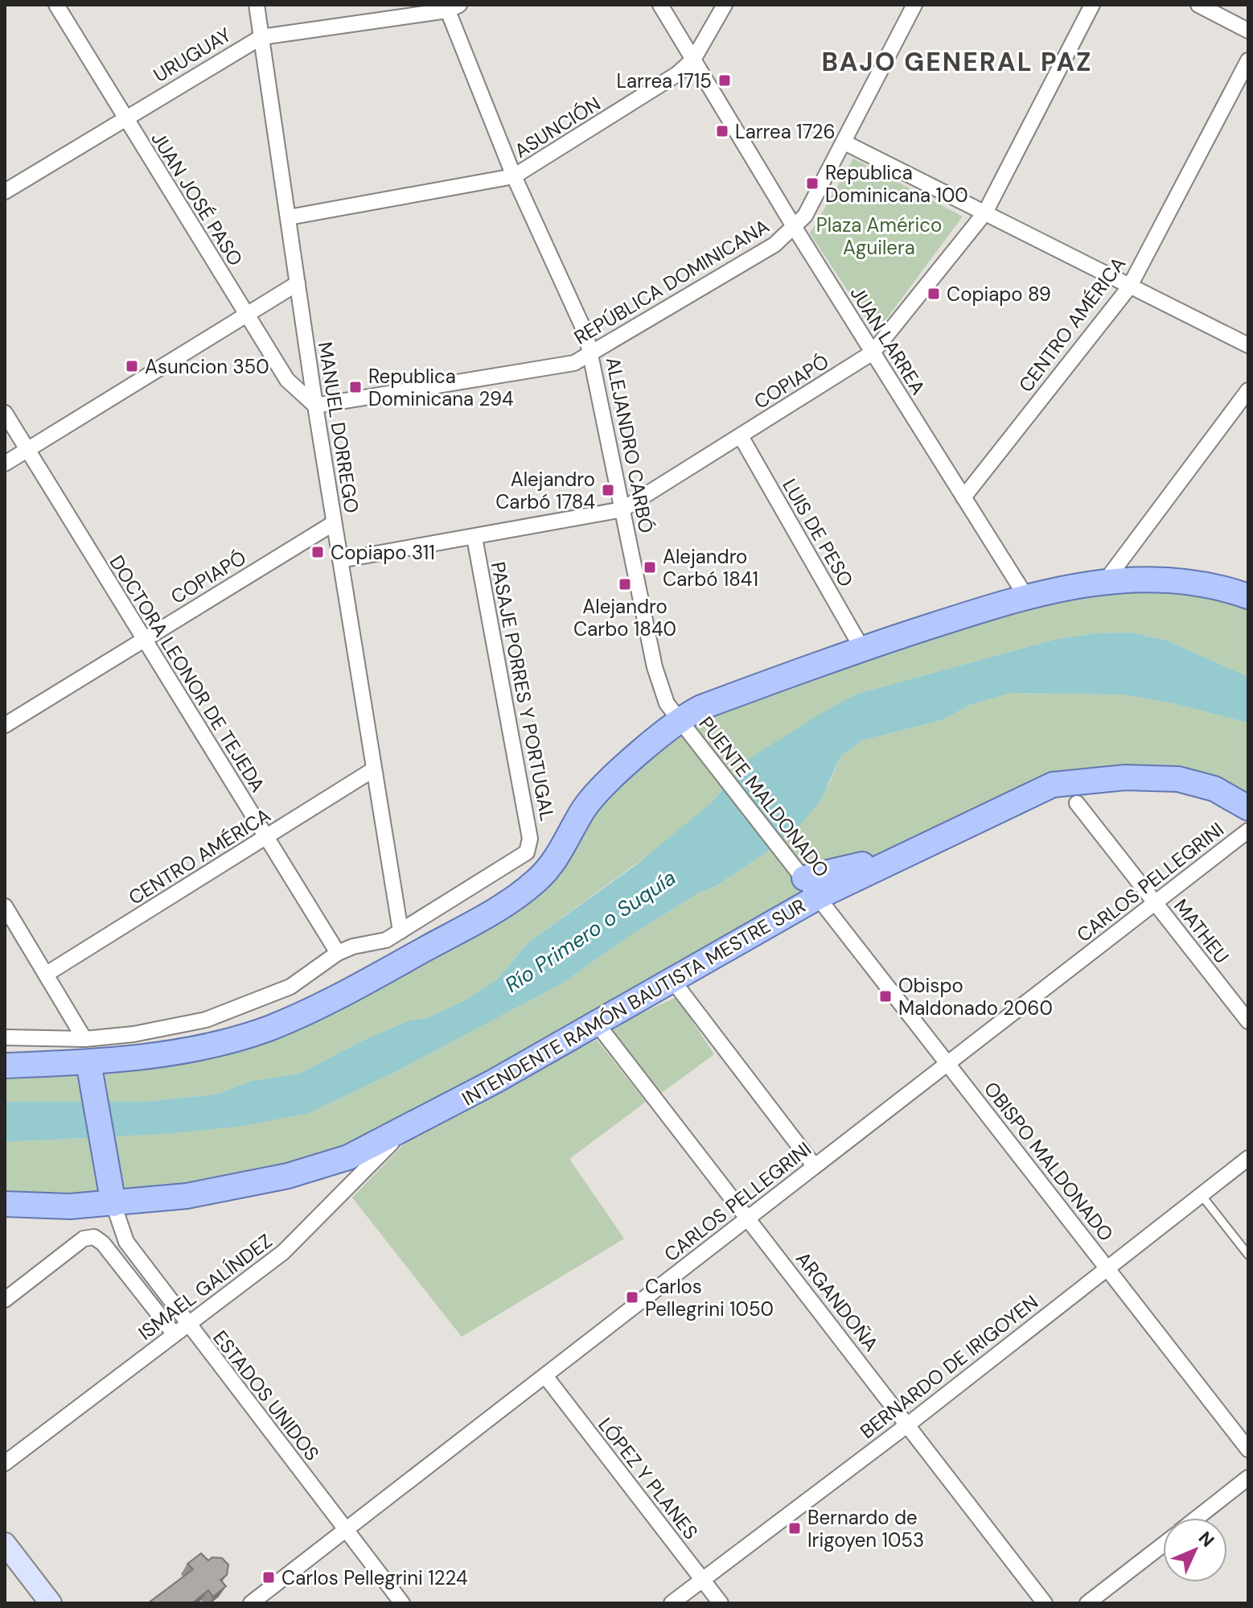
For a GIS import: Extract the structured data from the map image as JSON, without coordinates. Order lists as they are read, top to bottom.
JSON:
{
  "streets": {
    "main road": ["INTENDENTE RAMÓN BAUTISTA MESTRE SUR"],
    "street": [
      "URUGUAY",
      "ASUNCIÓN",
      "JUAN JOSÉ PASO",
      "REPÚBLICA DOMINICANA",
      "CENTRO AMÉRICA",
      "JUAN LARREA",
      "COPIAPÓ",
      "MANUEL DORREGO",
      "ALEJANDRO CARBÓ",
      "LUIS DE PESO",
      "DOCTORA LEONOR DE TEJEDA",
      "PASAJE PORRES Y PORTUGAL",
      "PUENTE MALDONADO",
      "CARLOS PELLEGRINI",
      "MATHEU",
      "OBISPO MALDONADO",
      "ISMAEL GALÍNDEZ",
      "ARGANDOÑA",
      "BERNARDO DE IRIGOYEN",
      "ESTADOS UNIDOS",
      "LÓPEZ Y PLANES"
    ]
  },
  "crossings": [
    ["URUGUAY", "JUAN JOSÉ PASO"],
    ["URUGUAY", "MANUEL DORREGO"],
    ["URUGUAY", "ALEJANDRO CARBÓ"],
    ["ASUNCIÓN", "JUAN LARREA"],
    ["ASUNCIÓN", "MANUEL DORREGO"],
    ["ASUNCIÓN", "ALEJANDRO CARBÓ"],
    ["JUAN JOSÉ PASO", "REPÚBLICA DOMINICANA"],
    ["JUAN JOSÉ PASO", "MANUEL DORREGO"],
    ["REPÚBLICA DOMINICANA", "JUAN LARREA"],
    ["REPÚBLICA DOMINICANA", "MANUEL DORREGO"],
    ["REPÚBLICA DOMINICANA", "ALEJANDRO CARBÓ"],
    ["CENTRO AMÉRICA", "JUAN LARREA"],
    ["CENTRO AMÉRICA", "MANUEL DORREGO"],
    ["CENTRO AMÉRICA", "DOCTORA LEONOR DE TEJEDA"],
    ["JUAN LARREA", "COPIAPÓ"],
    ["COPIAPÓ", "MANUEL DORREGO"],
    ["COPIAPÓ", "ALEJANDRO CARBÓ"],
    ["COPIAPÓ", "LUIS DE PESO"],
    ["COPIAPÓ", "DOCTORA LEONOR DE TEJEDA"],
    ["COPIAPÓ", "PASAJE PORRES Y PORTUGAL"],
    ["MANUEL DORREGO", "PASAJE PORRES Y PORTUGAL"],
    ["ALEJANDRO CARBÓ", "PUENTE MALDONADO"],
    ["PUENTE MALDONADO", "INTENDENTE RAMÓN BAUTISTA MESTRE SUR"],
    ["PUENTE MALDONADO", "OBISPO MALDONADO"],
    ["CARLOS PELLEGRINI", "MATHEU"],
    ["CARLOS PELLEGRINI", "OBISPO MALDONADO"],
    ["CARLOS PELLEGRINI", "ARGANDOÑA"],
    ["CARLOS PELLEGRINI", "ESTADOS UNIDOS"],
    ["CARLOS PELLEGRINI", "LÓPEZ Y PLANES"],
    ["INTENDENTE RAMÓN BAUTISTA MESTRE SUR", "OBISPO MALDONADO"],
    ["INTENDENTE RAMÓN BAUTISTA MESTRE SUR", "ISMAEL GALÍNDEZ"],
    ["INTENDENTE RAMÓN BAUTISTA MESTRE SUR", "ARGANDOÑA"],
    ["INTENDENTE RAMÓN BAUTISTA MESTRE SUR", "ESTADOS UNIDOS"],
    ["OBISPO MALDONADO", "BERNARDO DE IRIGOYEN"],
    ["ISMAEL GALÍNDEZ", "ESTADOS UNIDOS"],
    ["ARGANDOÑA", "BERNARDO DE IRIGOYEN"],
    ["BERNARDO DE IRIGOYEN", "LÓPEZ Y PLANES"]
  ],
  "districts": ["BAJO GENERAL PAZ"],
  "water": ["Río Primero o Suquía"],
  "parks": ["Plaza Américo Aguilera"],
  "places": {
    "transit": [
      "Larrea 1715",
      "Larrea 1726",
      "Republica Dominicana 100",
      "Copiapo 89",
      "Asuncion 350",
      "Republica Dominicana 294",
      "Alejandro Carbó 1784",
      "Copiapo 311",
      "Alejandro Carbó 1841",
      "Alejandro Carbo 1840",
      "Obispo Maldonado 2060",
      "Carlos Pellegrini 1050",
      "Bernardo de Irigoyen 1053",
      "Carlos Pellegrini 1224"
    ]
  },
  "north": "top right"
}
